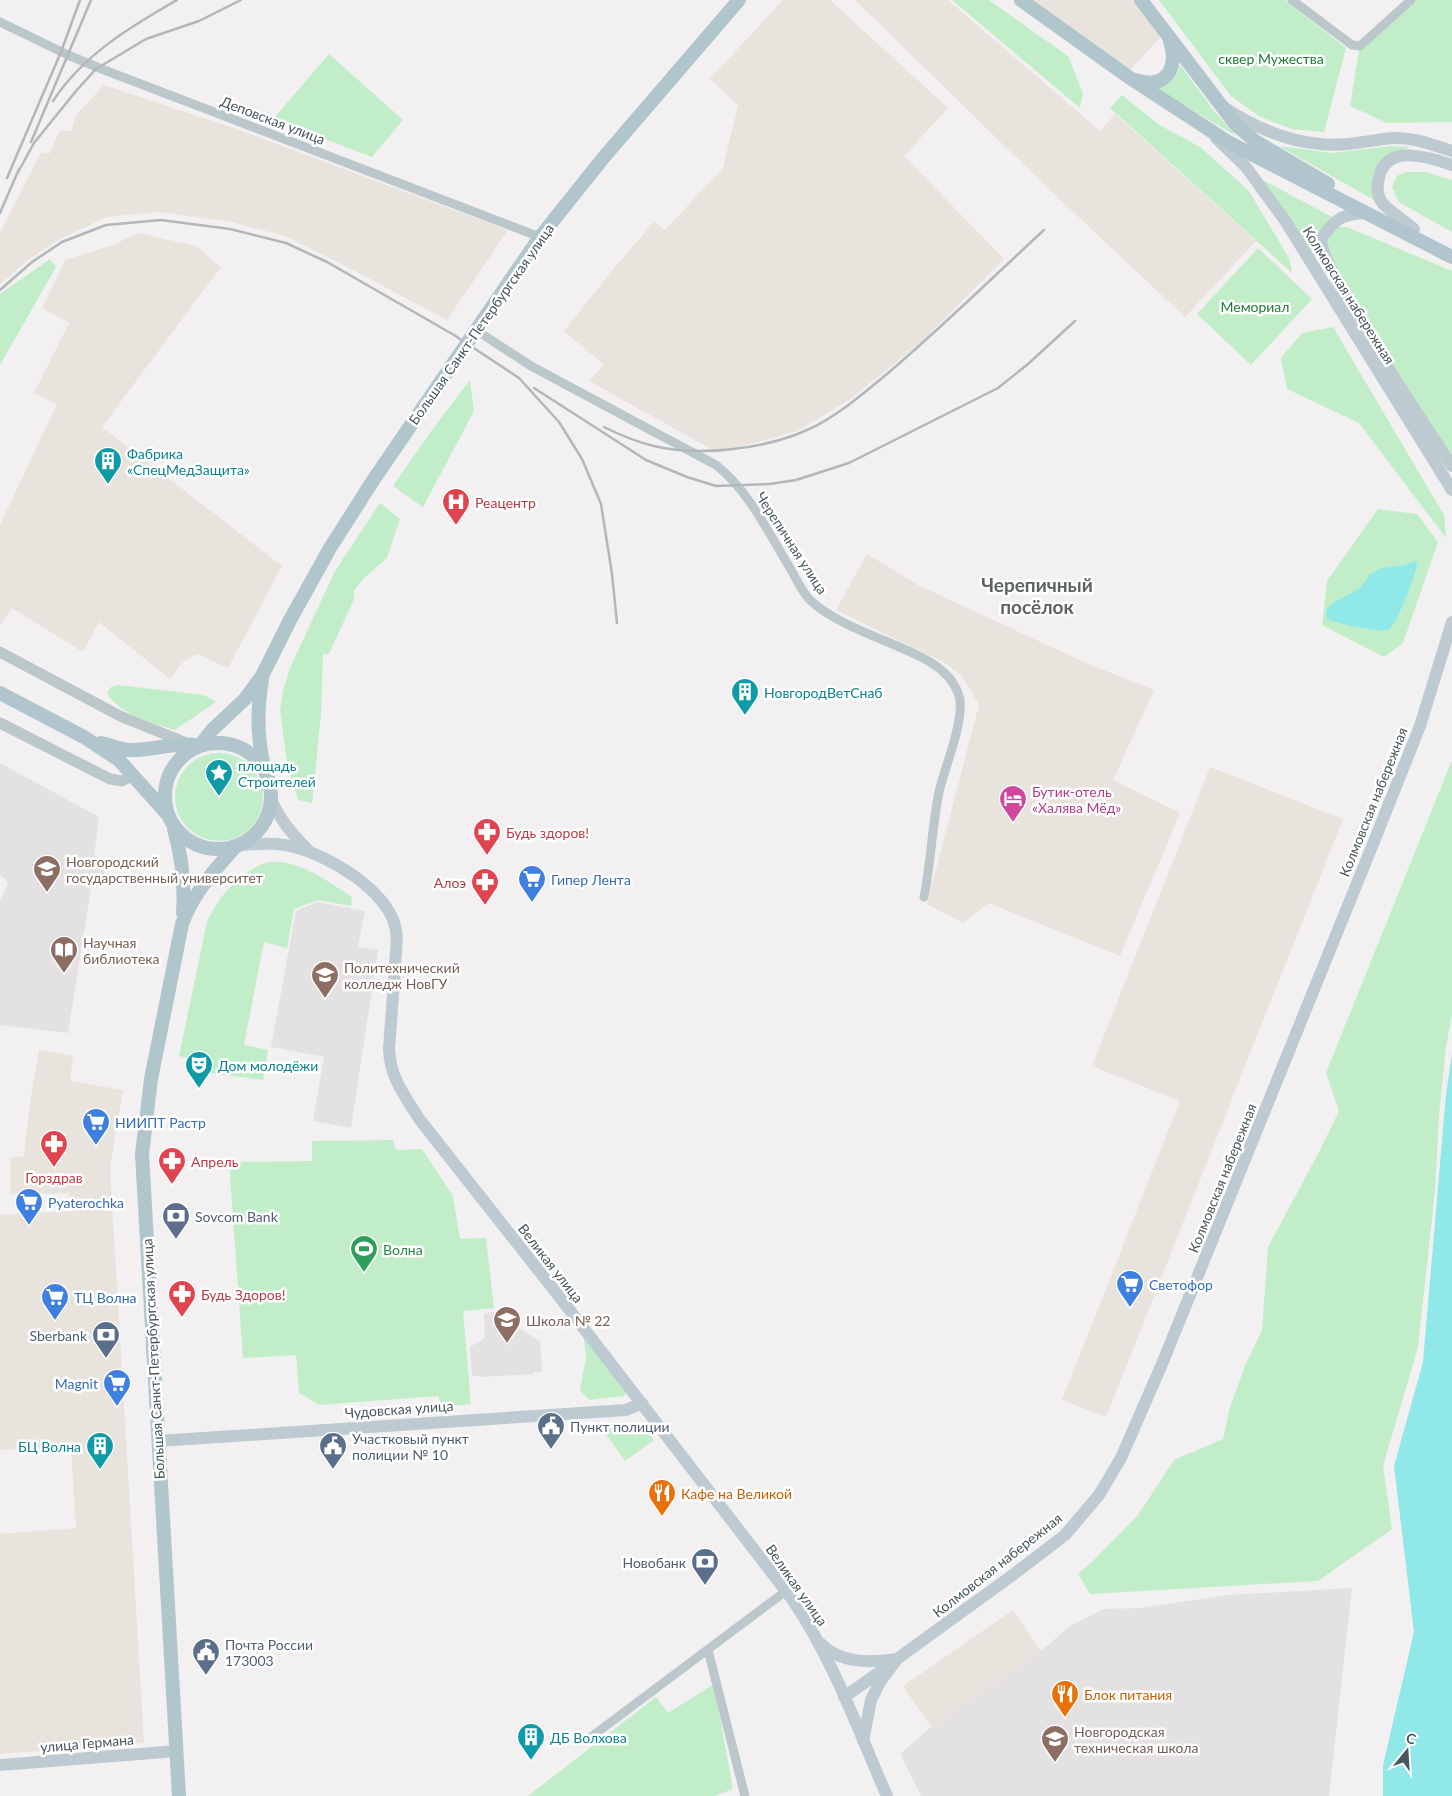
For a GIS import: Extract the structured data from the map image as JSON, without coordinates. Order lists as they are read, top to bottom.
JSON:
{
  "streets": {
    "main road": [
      "Колмовская набережная",
      "Большая Санкт-Петербургская улица",
      "Великая улица",
      "Чудовская улица",
      "улица Германа"
    ],
    "street": ["Деповская улица", "Черепичная улица"]
  },
  "crossings": [
    ["Деповская улица", "Большая Санкт-Петербургская улица"],
    ["Колмовская набережная", "Великая улица"],
    ["Большая Санкт-Петербургская улица", "Черепичная улица"],
    ["Большая Санкт-Петербургская улица", "Чудовская улица"],
    ["Большая Санкт-Петербургская улица", "улица Германа"],
    ["Великая улица", "Чудовская улица"]
  ],
  "districts": ["Черепичный посёлок"],
  "parks": ["сквер Мужества", "Мемориал"],
  "places": {
    "building": [
      "Фабрика «СпецМедЗащита»",
      "НовгородВетСнаб",
      "БЦ Волна",
      "ДБ Волхова"
    ],
    "hospital": ["Реацентр"],
    "place": ["площадь Строителей"],
    "hotel": ["Бутик-отель «Халява Мёд»"],
    "pharmacy": [
      "Будь здоров!",
      "Алоэ",
      "Горздрав",
      "Апрель",
      "Будь Здоров!"
    ],
    "school or university": [
      "Новгородский государственный университет",
      "Политехнический колледж НовГУ",
      "Школа № 22",
      "Новгородская техническая школа"
    ],
    "supermarket": [
      "Гипер Лента",
      "НИИПТ Растр",
      "Pyaterochka",
      "Светофор",
      "ТЦ Волна",
      "Magnit"
    ],
    "library": ["Научная библиотека"],
    "theatre": ["Дом молодёжи"],
    "bank": ["Sovcom Bank", "Sberbank", "Новобанк"],
    "sports": ["Волна"],
    "public building": ["Пункт полиции", "Участковый пункт полиции № 10", "Почта России 173003"],
    "restaurant": ["Кафе на Великой", "Блок питания"]
  },
  "north": "top"
}
